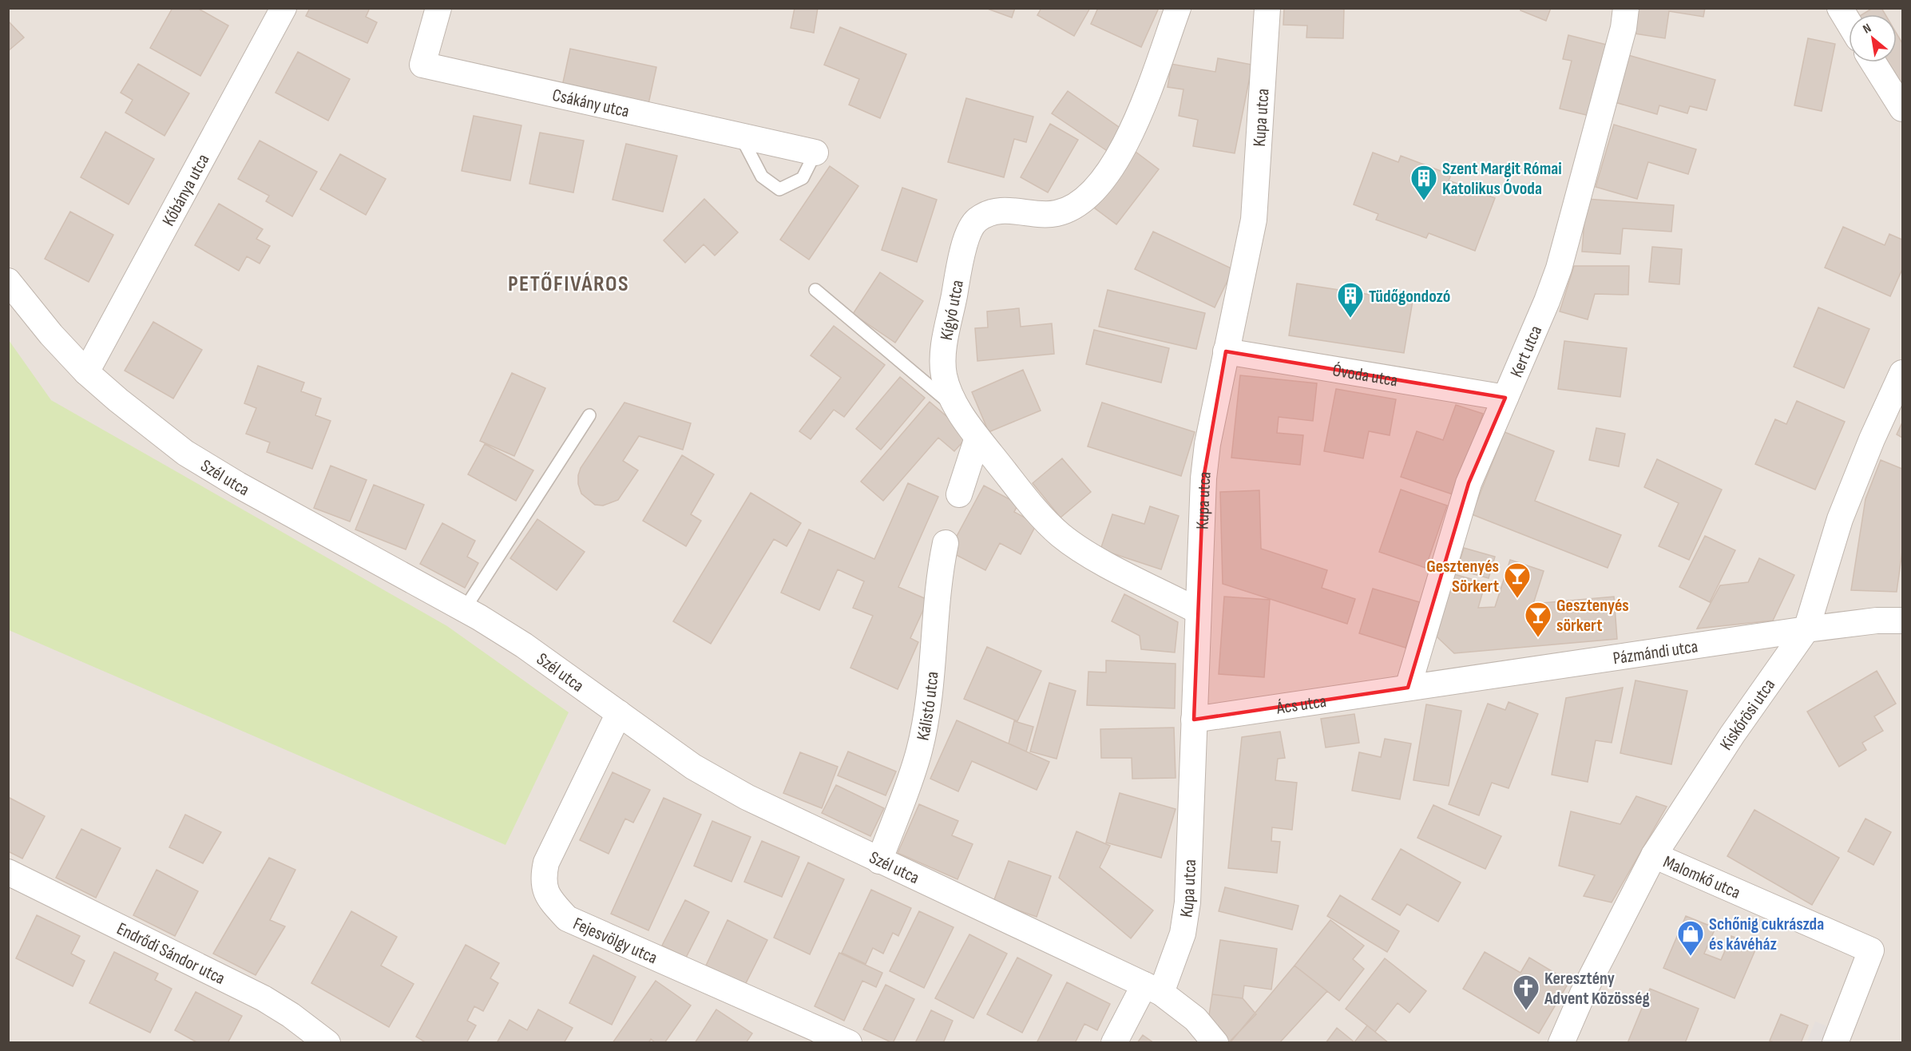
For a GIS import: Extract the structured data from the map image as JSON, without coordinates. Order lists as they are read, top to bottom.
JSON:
{
  "streets": {
    "street": [
      "Csákány utca",
      "Kupa utca",
      "Kőbánya utca",
      "Kígyó utca",
      "Kert utca",
      "Óvoda utca",
      "Szél utca",
      "Pázmándi utca",
      "Ács utca",
      "Kálistó utca",
      "Kiskőrösi utca",
      "Malomkő utca",
      "Fejesvölgy utca",
      "Endrődi Sándor utca"
    ]
  },
  "crossings": [
    ["Kupa utca", "Kígyó utca"],
    ["Kupa utca", "Óvoda utca"],
    ["Kupa utca", "Szél utca"],
    ["Kupa utca", "Ács utca"],
    ["Kőbánya utca", "Szél utca"],
    ["Kert utca", "Óvoda utca"],
    ["Kert utca", "Pázmándi utca"],
    ["Kert utca", "Ács utca"],
    ["Szél utca", "Kálistó utca"],
    ["Szél utca", "Fejesvölgy utca"],
    ["Pázmándi utca", "Ács utca"],
    ["Pázmándi utca", "Kiskőrösi utca"],
    ["Kiskőrösi utca", "Malomkő utca"]
  ],
  "districts": ["PETŐFIVÁROS"],
  "places": {
    "building": ["Szent Margit Római Katolikus Óvoda", "Tüdőgondozó"],
    "bar": ["Gesztenyés Sörkert", "Gesztenyés sörkert"],
    "shop": ["Schőnig cukrászda és kávéház"],
    "church": ["Keresztény Advent Közösség"]
  },
  "north": "top left"
}
